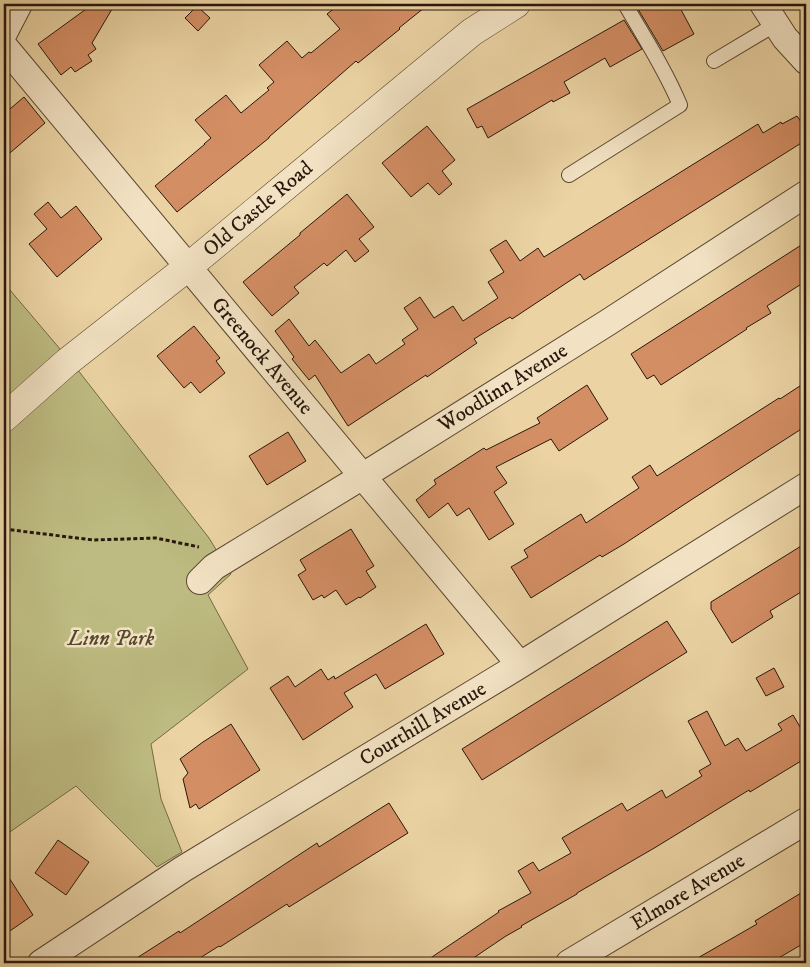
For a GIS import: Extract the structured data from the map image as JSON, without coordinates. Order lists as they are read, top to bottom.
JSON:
{
  "streets": {
    "street": [
      "Old Castle Road",
      "Greenock Avenue",
      "Woodlinn Avenue",
      "Courthill Avenue",
      "Elmore Avenue"
    ]
  },
  "crossings": [
    ["Old Castle Road", "Greenock Avenue"],
    ["Greenock Avenue", "Woodlinn Avenue"],
    ["Greenock Avenue", "Courthill Avenue"]
  ],
  "parks": ["Linn Park"]
}
